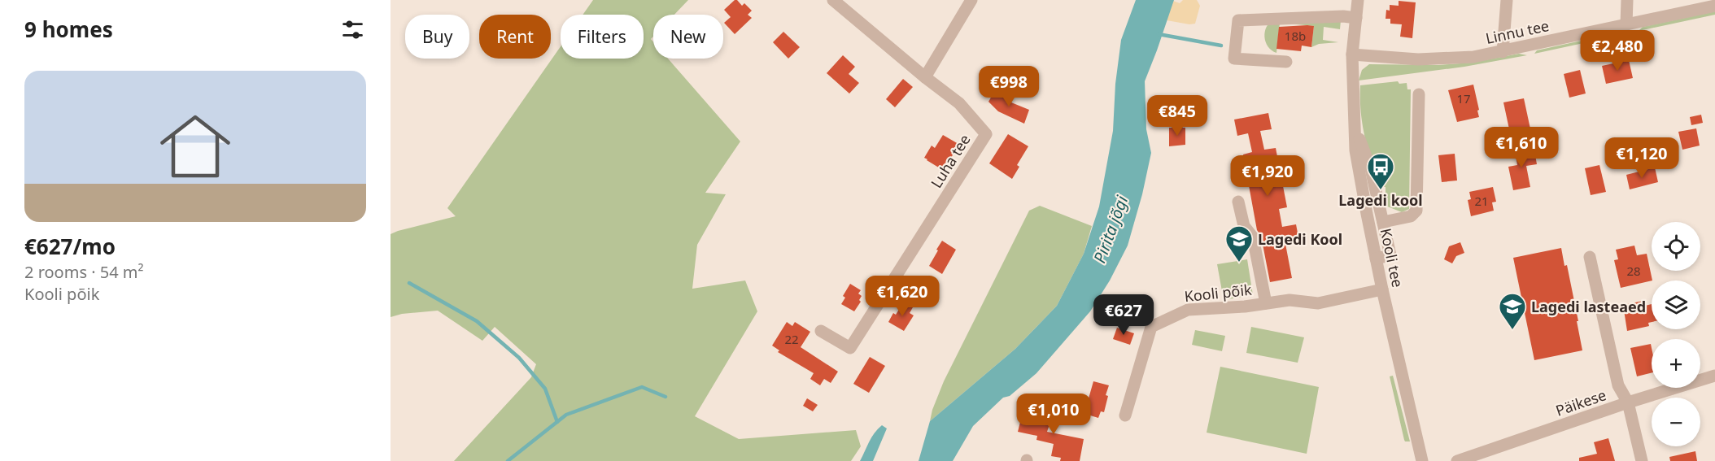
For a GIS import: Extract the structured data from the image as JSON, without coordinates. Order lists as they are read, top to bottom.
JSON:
{
  "streets": {
    "street": [
      "Linnu tee",
      "Luha tee",
      "Kooli tee",
      "Kooli põik",
      "Päikese"
    ]
  },
  "crossings": [
    ["Linnu tee", "Kooli tee"],
    ["Kooli tee", "Kooli põik"]
  ],
  "water": ["Pirita jõgi"],
  "places": {
    "bus stop": ["Lagedi kool"],
    "school or university": ["Lagedi Kool", "Lagedi lasteaed"]
  },
  "house_numbers": [
    "18b",
    "17",
    "21",
    "28",
    "22"
  ],
  "page": {
    "heading": "9 homes",
    "chip": [
      "Buy",
      "Rent",
      "Filters",
      "New"
    ],
    "price": [
      "€2,480",
      "€998",
      "€845",
      "€1,610",
      "€1,120",
      "€1,920",
      "€1,620",
      "€627",
      "€1,010"
    ],
    "list": [
      {
        "name": "€627/mo",
        "note": "2 rooms · 54 m² · Kooli põik"
      }
    ],
    "map_buttons": ["+", "−"]
  }
}
